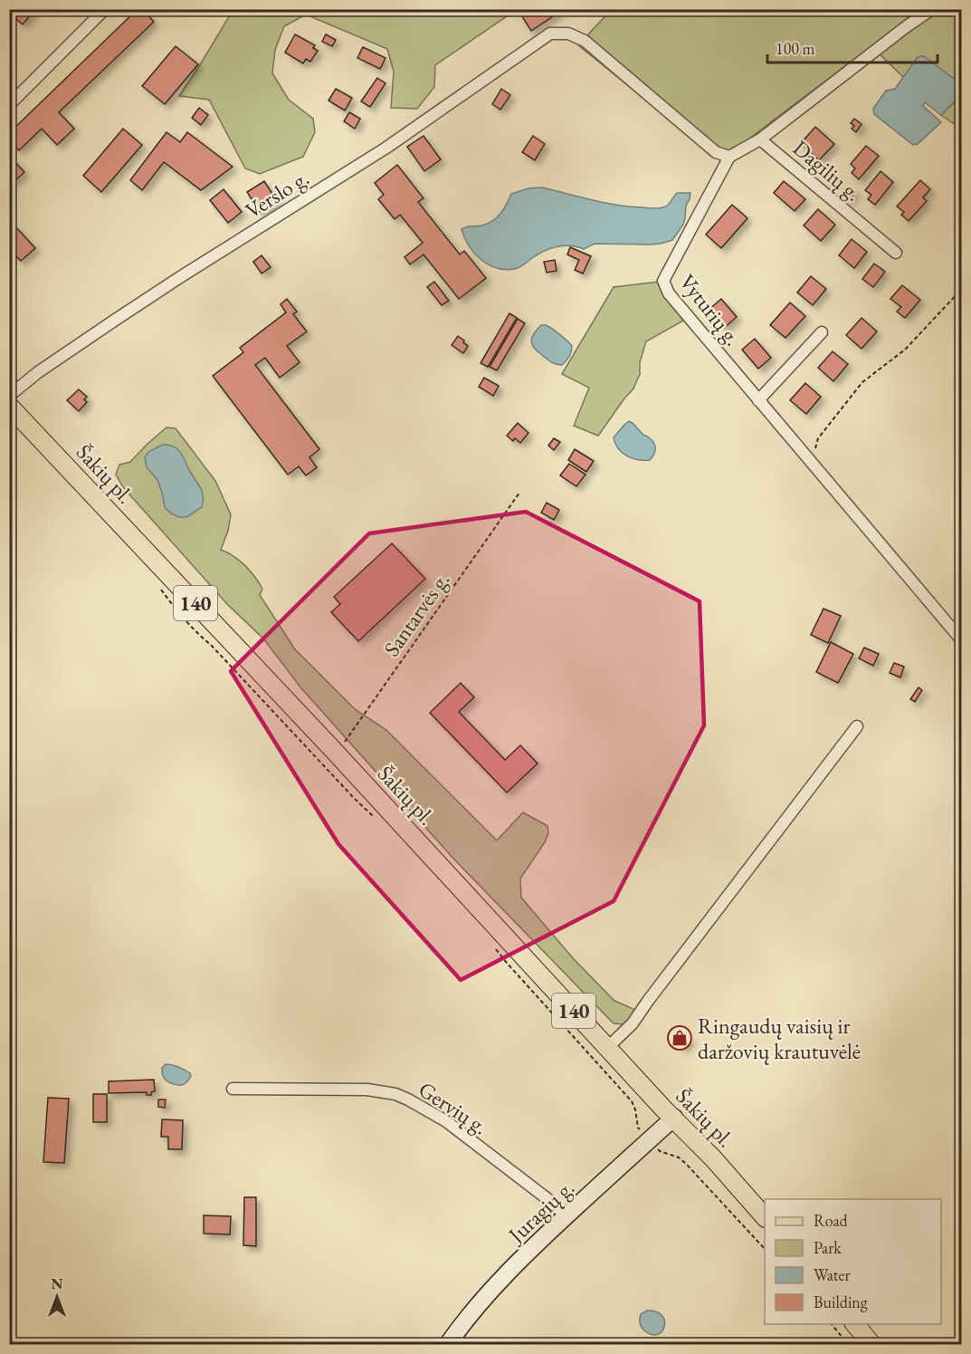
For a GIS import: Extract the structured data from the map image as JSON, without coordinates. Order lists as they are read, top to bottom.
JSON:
{
  "streets": {
    "main road": ["Šakių pl.", "140", "Juragių g."],
    "street": [
      "Dagilių g.",
      "Verslo g.",
      "Vyturių g.",
      "Gervių g."
    ],
    "path": ["Santarvės g."]
  },
  "crossings": [
    ["Dagilių g.", "Verslo g."],
    ["Dagilių g.", "Vyturių g."],
    ["Verslo g.", "Vyturių g."],
    ["Šakių pl.", "Santarvės g."],
    ["Šakių pl.", "Juragių g."],
    ["Gervių g.", "Juragių g."]
  ],
  "places": {
    "shop": ["Ringaudų vaisių ir daržovių krautuvėlė"]
  },
  "legend": [
    "Road",
    "Park",
    "Water",
    "Building"
  ],
  "scale_bar": "100 m",
  "north": "top"
}
